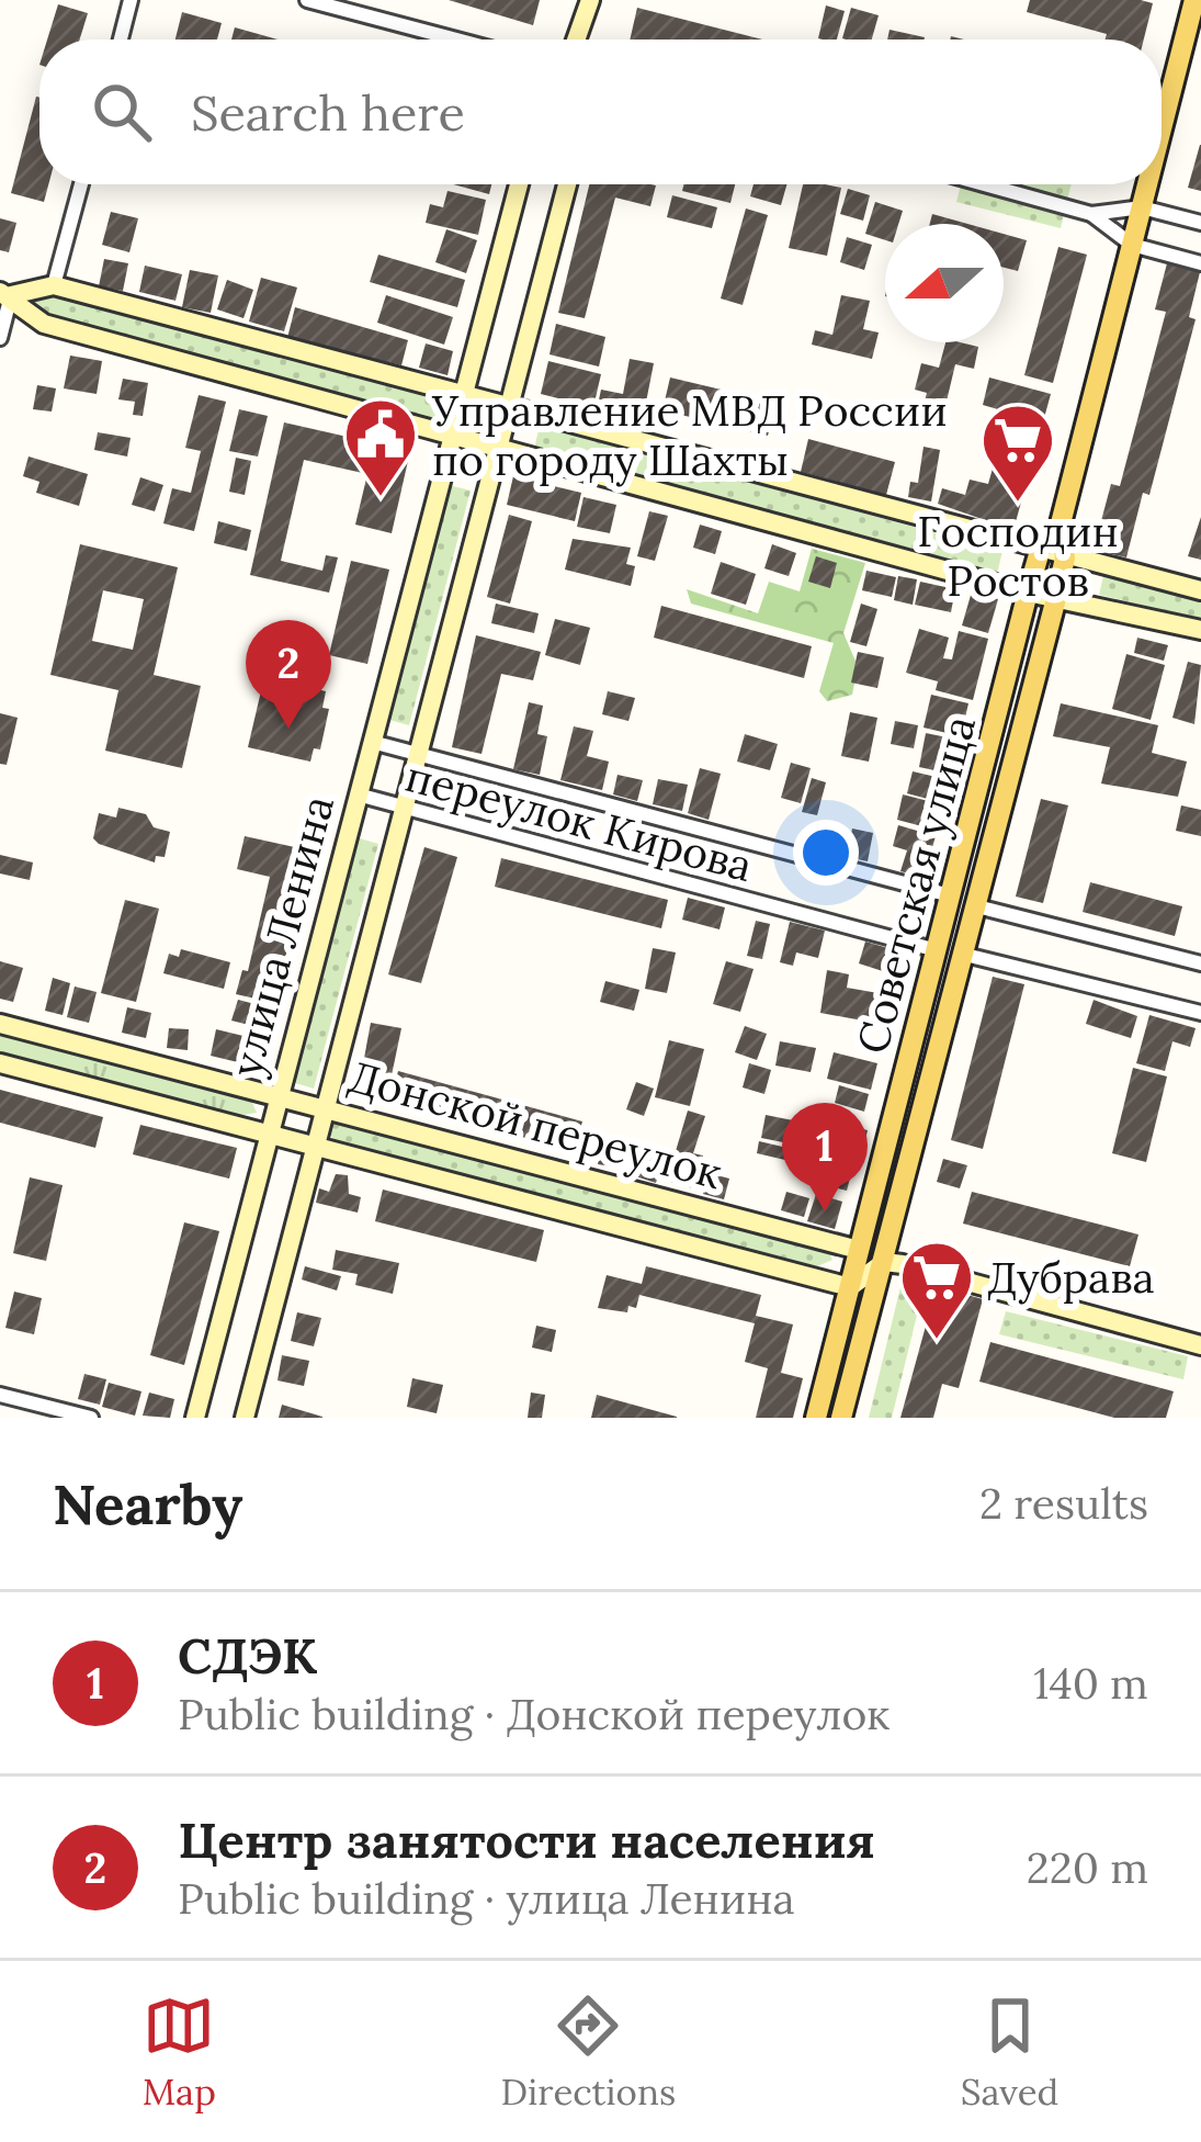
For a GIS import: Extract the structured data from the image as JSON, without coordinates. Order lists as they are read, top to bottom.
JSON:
{
  "streets": {
    "main road": ["Советская улица", "улица Ленина", "Донской переулок"],
    "street": ["переулок Кирова"]
  },
  "crossings": [
    ["переулок Кирова", "Советская улица"],
    ["переулок Кирова", "улица Ленина"],
    ["Советская улица", "Донской переулок"],
    ["улица Ленина", "Донской переулок"]
  ],
  "places": {
    "public building": ["Управление МВД России по городу Шахты"],
    "supermarket": ["Господин Ростов", "Дубрава"]
  },
  "north": "left",
  "page": {
    "search": "Search here",
    "pins": ["2", "1"],
    "heading": ["Nearby", "2 results"],
    "list": [
      {
        "mark": "1",
        "name": "СДЭК",
        "note": "Public building · Донской переулок",
        "value": "140 m"
      },
      {
        "mark": "2",
        "name": "Центр занятости населения",
        "note": "Public building · улица Ленина",
        "value": "220 m"
      }
    ],
    "nav": ["Map", "Directions", "Saved"]
  }
}
